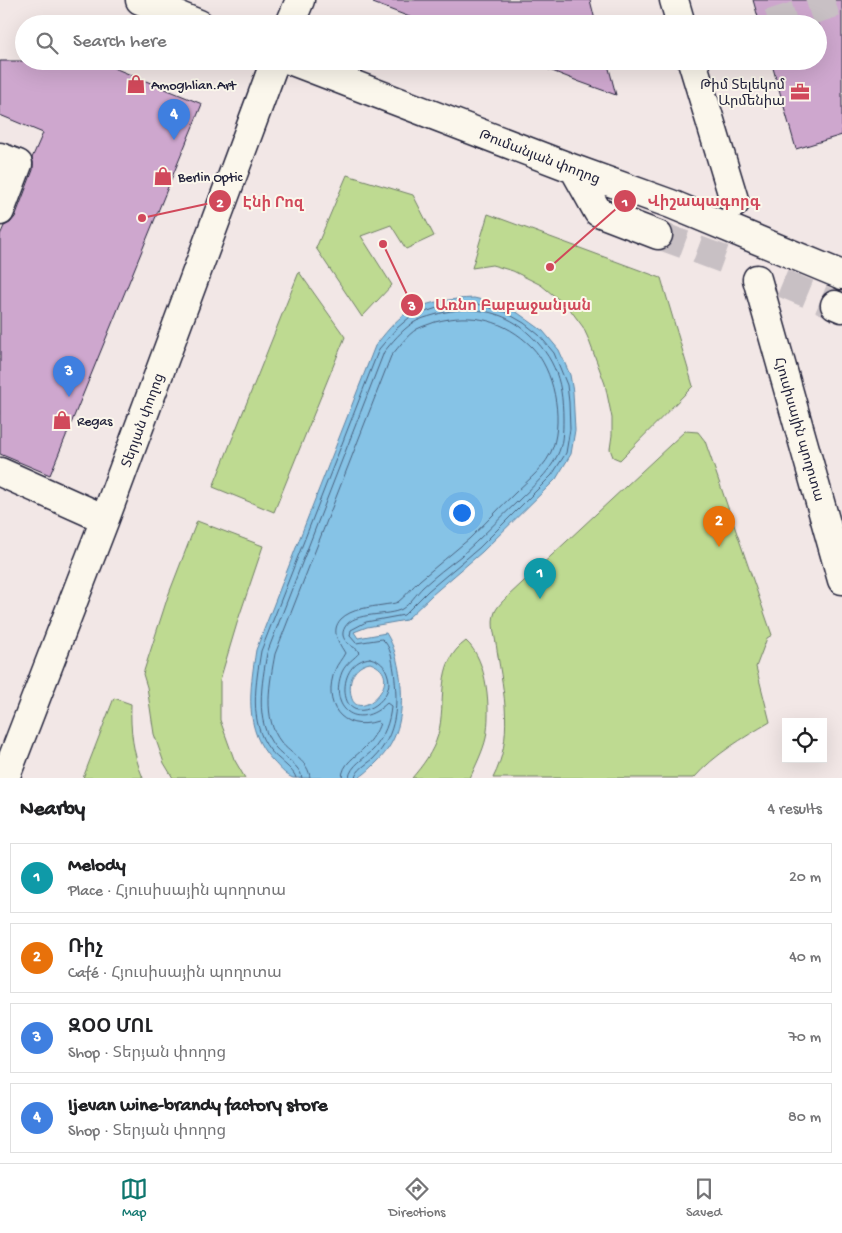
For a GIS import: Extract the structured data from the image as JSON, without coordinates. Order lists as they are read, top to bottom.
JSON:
{
  "streets": {
    "street": ["Թումանյան փողոց", "Տերյան փողոց", "Հյուսիսային պողոտա"]
  },
  "places": {
    "shop": ["Amoghlian.Art", "Berlin Optic", "Regas"],
    "office": ["Թիմ Տելեկոմ Արմենիա"],
    "other": ["Էնի Րոզ", "Առնո Բաբաջանյան", "Վիշապագորգ"]
  },
  "page": {
    "search": "Search here",
    "pins": [
      "4",
      "3",
      "2",
      "1"
    ],
    "heading": ["Nearby", "4 results"],
    "list": [
      {
        "mark": "1",
        "name": "Melody",
        "note": "Place · Հյուսիսային պողոտա",
        "value": "20 m"
      },
      {
        "mark": "2",
        "name": "Ռիչ",
        "note": "Café · Հյուսիսային պողոտա",
        "value": "40 m"
      },
      {
        "mark": "3",
        "name": "ԶՕՕ ՄՈԼ",
        "note": "Shop · Տերյան փողոց",
        "value": "70 m"
      },
      {
        "mark": "4",
        "name": "Ijevan wine-brandy factory store",
        "note": "Shop · Տերյան փողոց",
        "value": "80 m"
      }
    ],
    "nav": ["Map", "Directions", "Saved"]
  }
}
